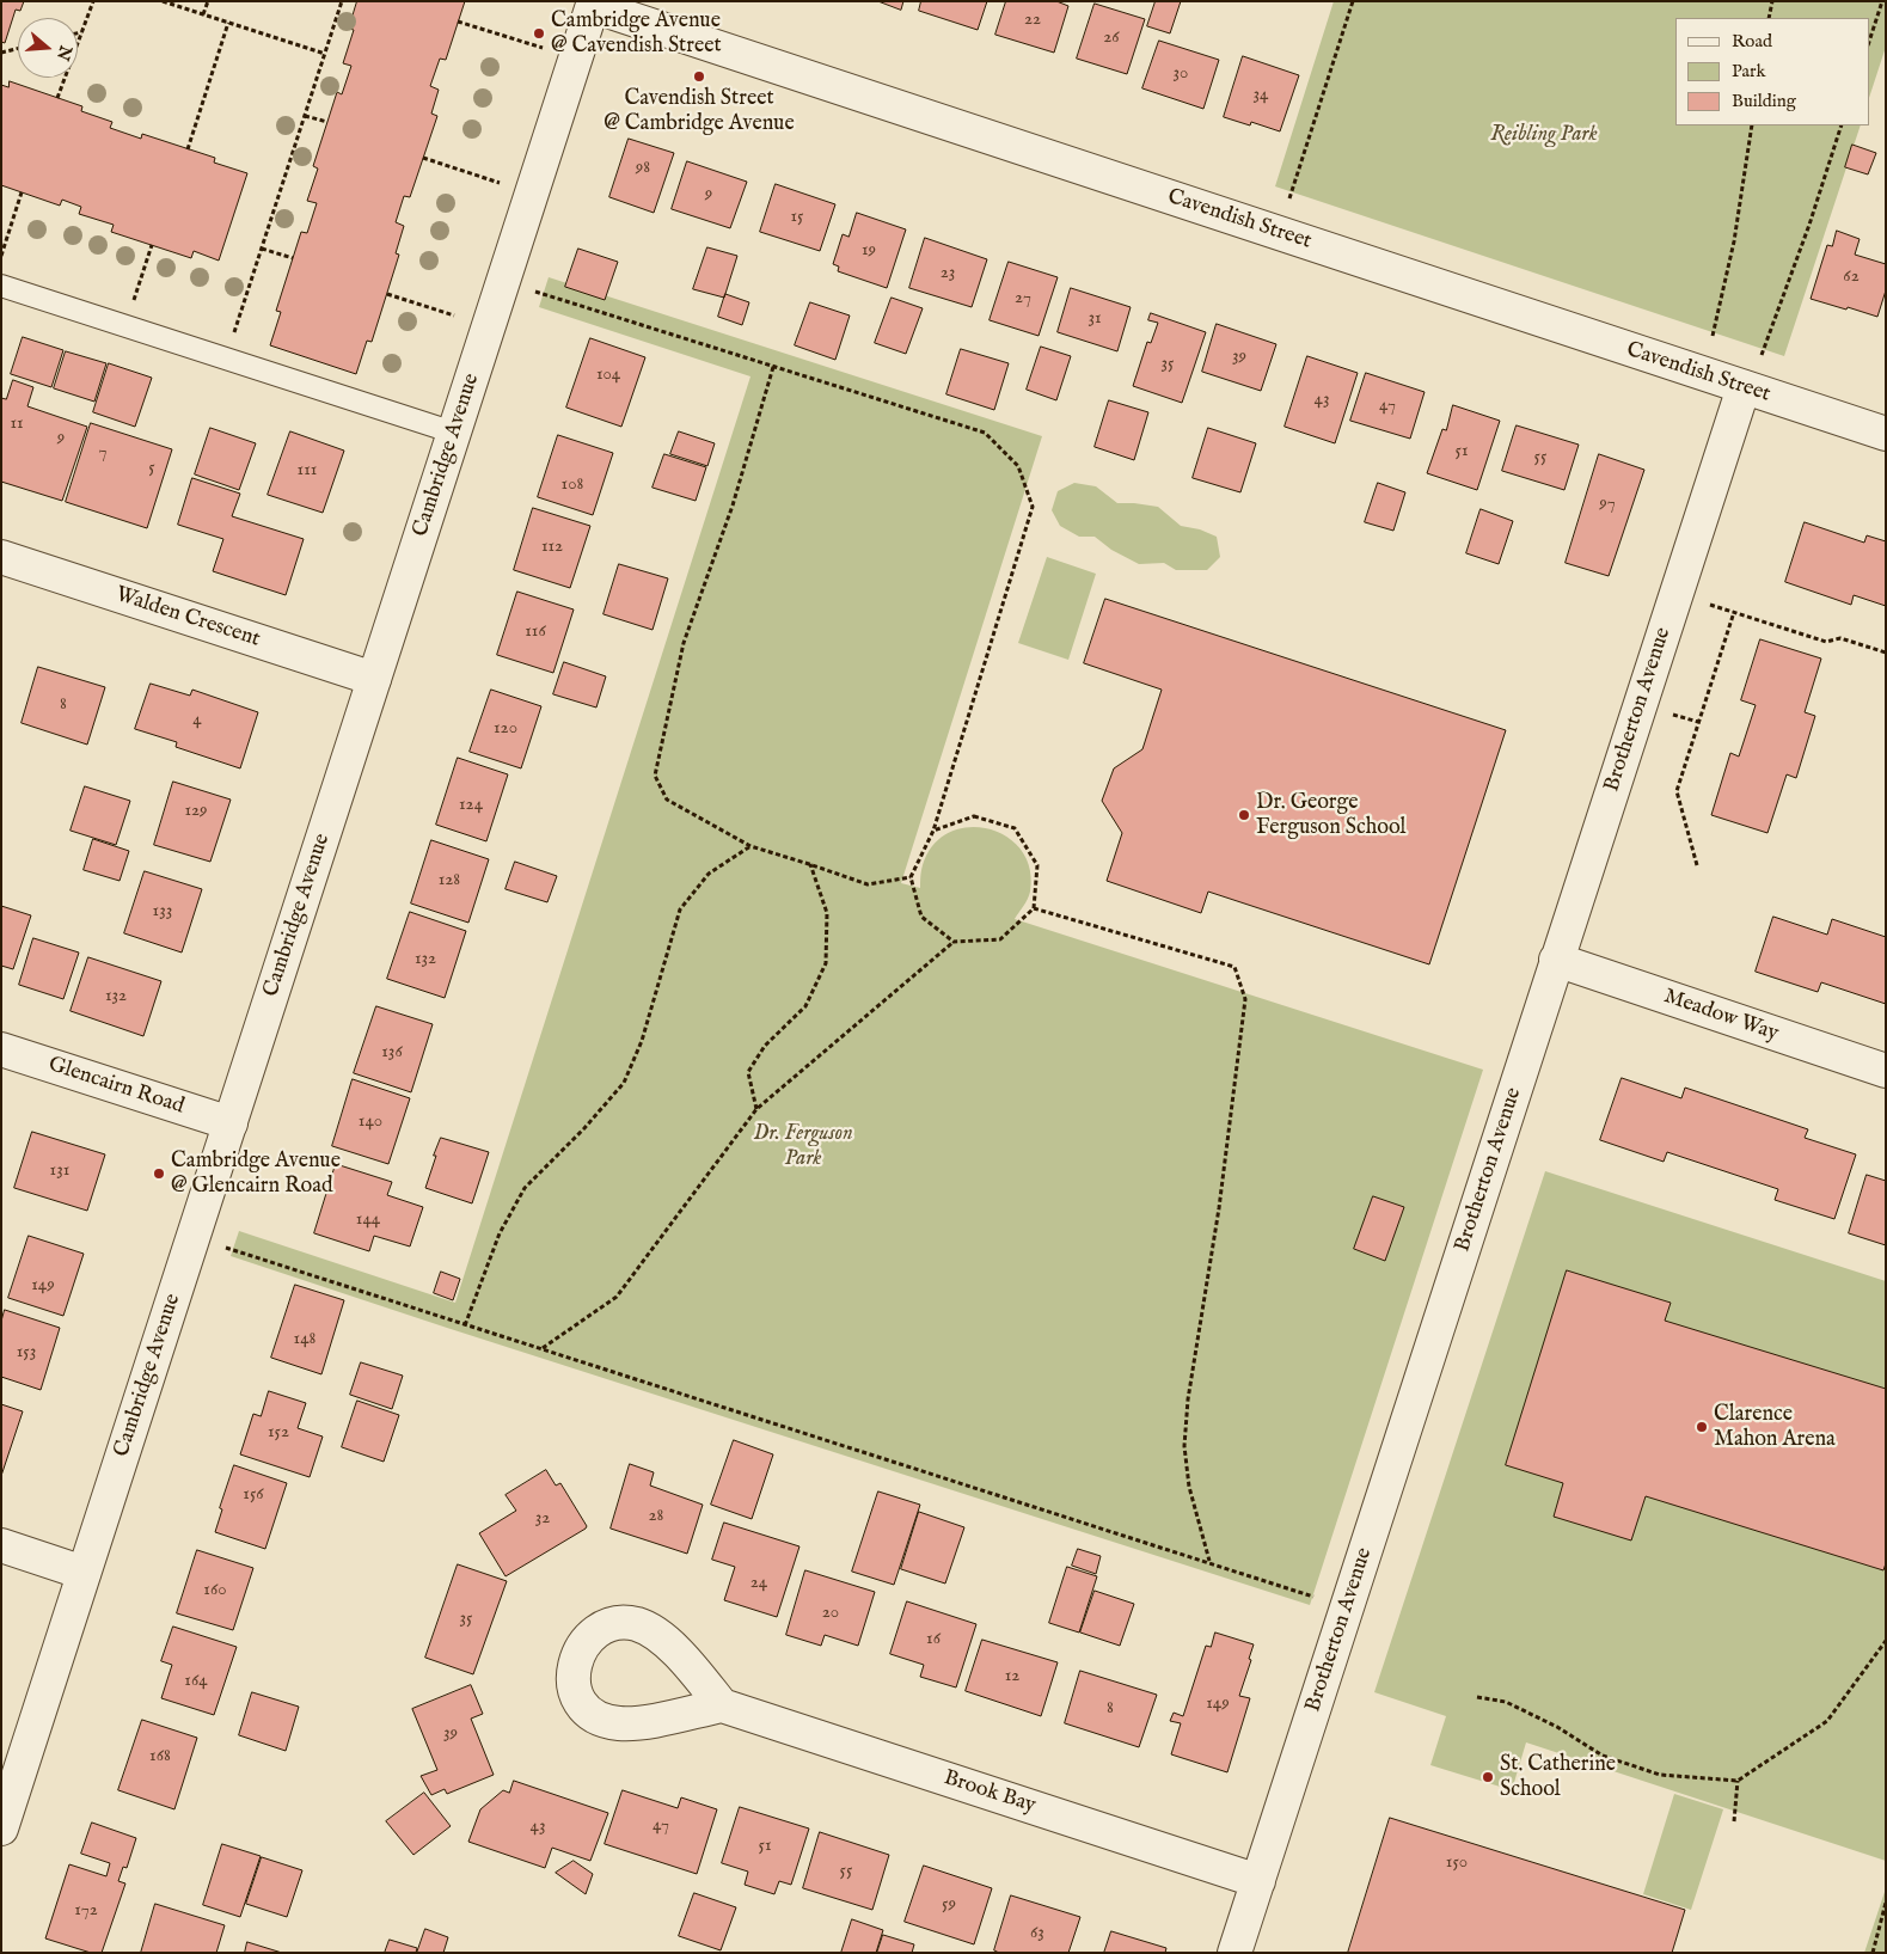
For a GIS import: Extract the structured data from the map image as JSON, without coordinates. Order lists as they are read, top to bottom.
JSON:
{
  "streets": {
    "street": [
      "Cavendish Street",
      "Cambridge Avenue",
      "Walden Crescent",
      "Brotherton Avenue",
      "Meadow Way",
      "Glencairn Road",
      "Brook Bay"
    ]
  },
  "crossings": [
    ["Cavendish Street", "Cambridge Avenue"],
    ["Cavendish Street", "Brotherton Avenue"],
    ["Cambridge Avenue", "Walden Crescent"],
    ["Cambridge Avenue", "Glencairn Road"],
    ["Brotherton Avenue", "Meadow Way"],
    ["Brotherton Avenue", "Brook Bay"]
  ],
  "parks": ["Reibling Park", "Dr. Ferguson Park"],
  "places": [
    "Cambridge Avenue @ Cavendish Street",
    "Cavendish Street @ Cambridge Avenue",
    "Dr. George Ferguson School",
    "Cambridge Avenue @ Glencairn Road",
    "Clarence Mahon Arena",
    "St. Catherine School"
  ],
  "house_numbers": [
    "22",
    "26",
    "30",
    "34",
    "98",
    "9",
    "15",
    "19",
    "23",
    "62",
    "27",
    "31",
    "39",
    "35",
    "104",
    "43",
    "47",
    "11",
    "9",
    "51",
    "7",
    "55",
    "5",
    "111",
    "108",
    "97",
    "112",
    "116",
    "8",
    "4",
    "120",
    "124",
    "129",
    "128",
    "133",
    "132",
    "132",
    "136",
    "140",
    "131",
    "144",
    "149",
    "148",
    "153",
    "152",
    "156",
    "28",
    "32",
    "24",
    "160",
    "20",
    "35",
    "16",
    "12",
    "164",
    "149",
    "8",
    "39",
    "168",
    "47",
    "43",
    "51",
    "150",
    "55",
    "59",
    "172",
    "63"
  ],
  "legend": ["Road", "Park", "Building"],
  "north": "right"
}
